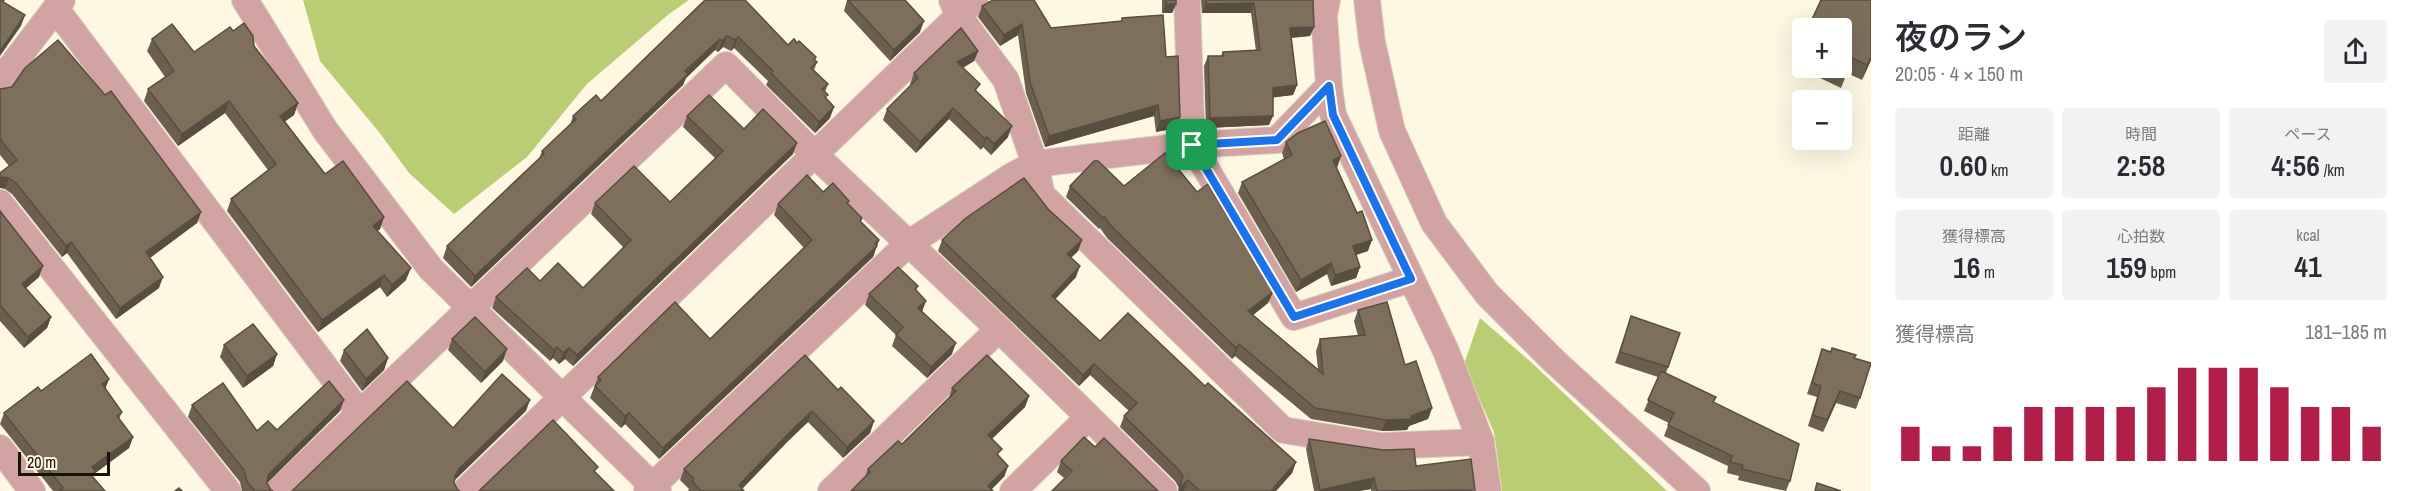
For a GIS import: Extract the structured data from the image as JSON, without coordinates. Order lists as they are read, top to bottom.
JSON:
{
  "scale_bar": "20 m",
  "page": {
    "heading": ["夜のラン", "20:05 · 4 × 150 m"],
    "map_buttons": ["+", "−"],
    "stats": [
      ["距離", "0.60 km"],
      ["時間", "2:58"],
      ["ペース", "4:56 /km"],
      ["獲得標高", "16 m"],
      ["心拍数", "159 bpm"],
      ["kcal", "41"]
    ],
    "chart": ["獲得標高", "181–185 m"],
    "scale": "20 m"
  }
}
